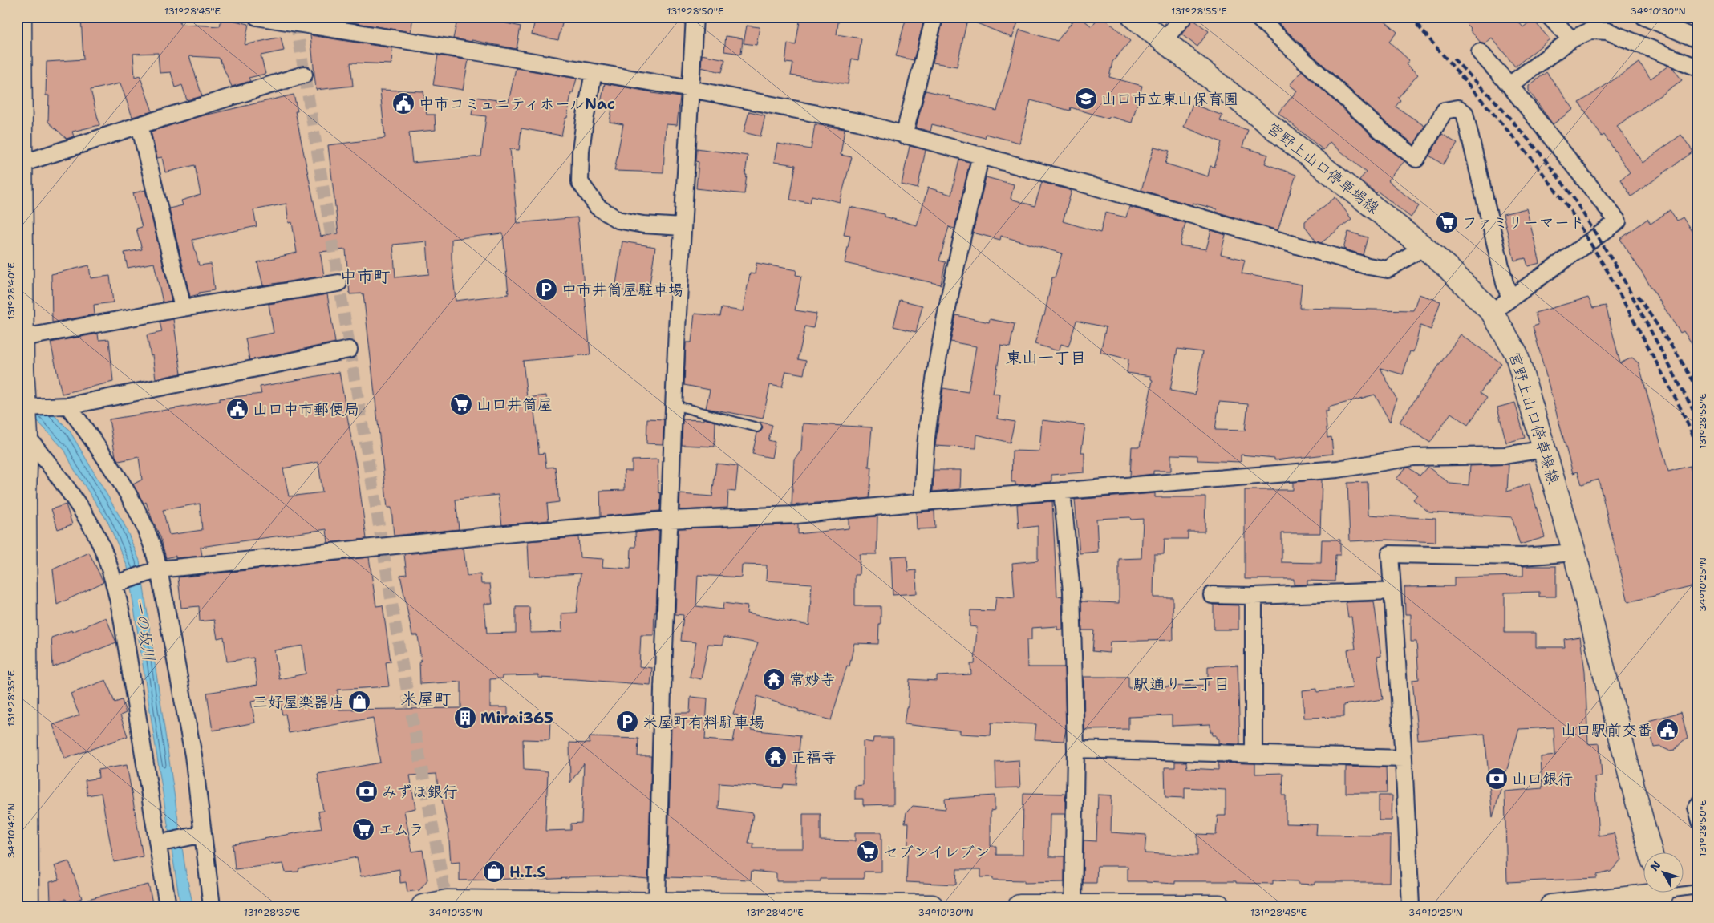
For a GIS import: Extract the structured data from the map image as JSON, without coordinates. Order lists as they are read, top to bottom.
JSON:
{
  "streets": {
    "main road": ["宮野上山口停車場線"]
  },
  "districts": [
    "中市町",
    "東山一丁目",
    "駅通り二丁目",
    "米屋町"
  ],
  "water": ["一の坂川"],
  "places": {
    "school or university": ["山口市立東山保育園"],
    "public building": ["中市コミュニティホールNac", "山口中市郵便局", "山口駅前交番"],
    "supermarket": [
      "ファミリーマート",
      "山口井筒屋",
      "エムラ",
      "セブンイレブン"
    ],
    "parking": ["中市井筒屋駐車場", "米屋町有料駐車場"],
    "temple": ["常妙寺", "正福寺"],
    "shop": ["三好屋楽器店", "H.I.S"],
    "building": ["Mirai365"],
    "bank": ["山口銀行", "みずほ銀行"]
  },
  "north": "top left",
  "coordinates": [
    "131°28'45\"E",
    "131°28'50\"E",
    "131°28'55\"E",
    "34°10'30\"N",
    "131°28'40\"E",
    "34°10'25\"N",
    "131°28'35\"E",
    "34°10'40\"N",
    "34°10'35\"N"
  ]
}
